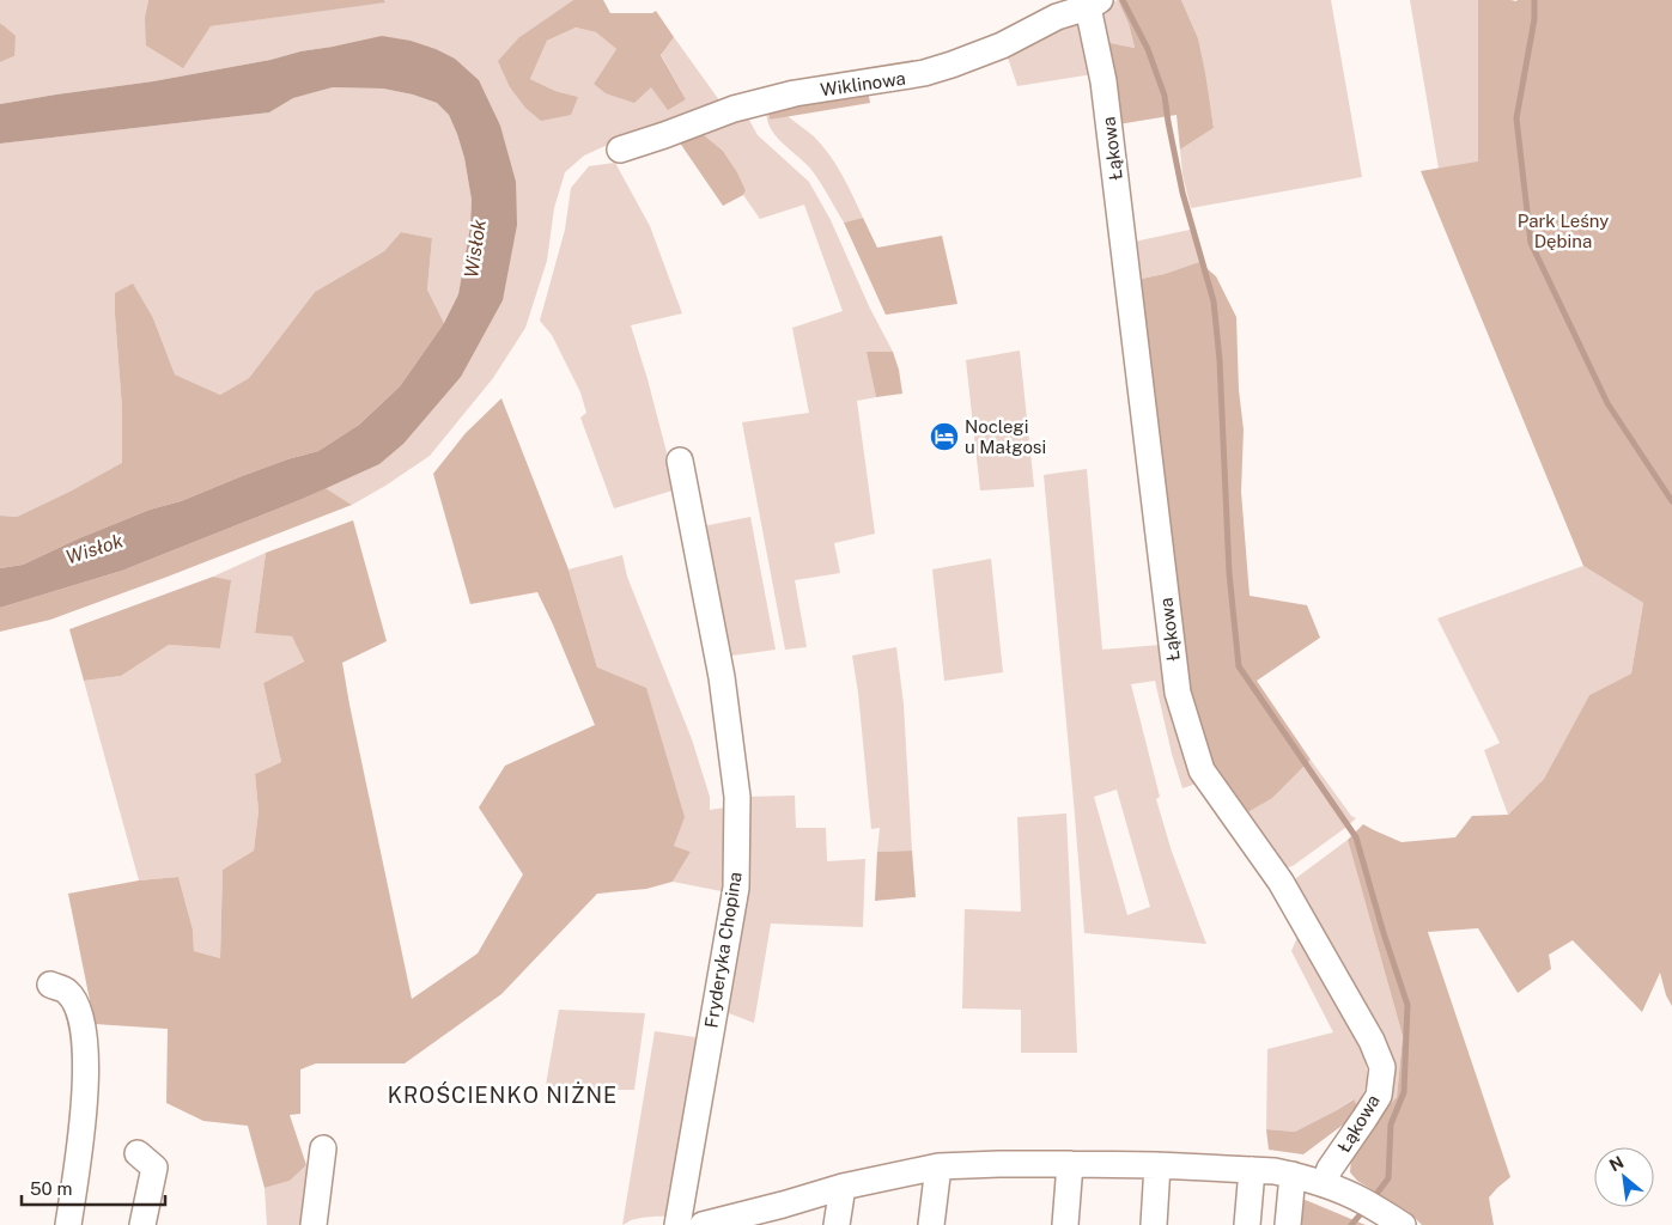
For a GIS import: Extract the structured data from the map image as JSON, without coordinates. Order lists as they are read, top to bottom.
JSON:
{
  "streets": {
    "street": ["Wiklinowa", "Łąkowa", "Fryderyka Chopina"]
  },
  "crossings": [
    ["Wiklinowa", "Łąkowa"]
  ],
  "districts": ["KROŚCIENKO NIŻNE"],
  "water": ["Wisłok"],
  "parks": ["Park Leśny Dębina"],
  "places": {
    "hotel": ["Noclegi u Małgosi"]
  },
  "scale_bar": "50 m",
  "north": "top left"
}
